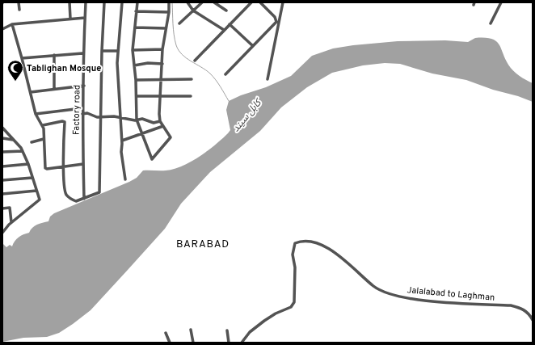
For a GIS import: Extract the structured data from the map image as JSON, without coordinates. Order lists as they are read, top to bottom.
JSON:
{
  "streets": {
    "street": ["Factory road", "Jalalabad to Laghman"]
  },
  "districts": ["BARABAD"],
  "water": ["کابل سيند"],
  "places": {
    "mosque": ["Tablighan Mosque"]
  }
}
